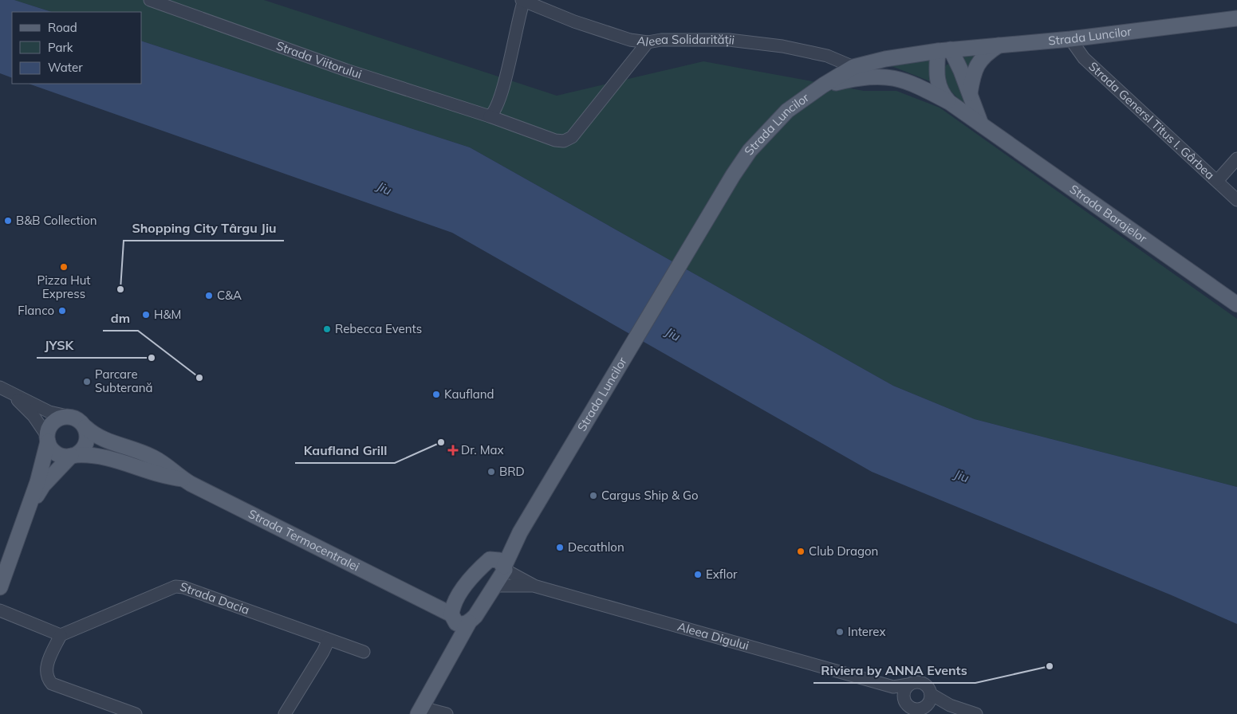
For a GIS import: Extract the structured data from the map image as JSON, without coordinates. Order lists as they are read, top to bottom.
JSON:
{
  "streets": {
    "main road": ["Strada Luncilor", "Strada Barajelor", "Strada Termocentralei"],
    "street": [
      "Aleea Solidarității",
      "Strada Viitorului",
      "Strada Genersl Titus I. Gârbea",
      "Strada Dacia",
      "Aleea Digului"
    ]
  },
  "crossings": [
    ["Strada Luncilor", "Aleea Solidarității"],
    ["Strada Luncilor", "Strada Genersl Titus I. Gârbea"],
    ["Strada Luncilor", "Strada Barajelor"],
    ["Strada Luncilor", "Strada Termocentralei"],
    ["Strada Luncilor", "Aleea Digului"],
    ["Aleea Solidarității", "Strada Viitorului"]
  ],
  "water": ["Jiu"],
  "places": {
    "other": [
      "B&B Collection",
      "Pizza Hut Express",
      "Shopping City Târgu Jiu",
      "C&A",
      "Flanco",
      "H&M",
      "Rebecca Events",
      "JYSK",
      "dm",
      "Parcare Subterană",
      "Kaufland",
      "Kaufland Grill",
      "BRD",
      "Cargus Ship & Go",
      "Decathlon",
      "Club Dragon",
      "Exflor",
      "Interex",
      "Riviera by ANNA Events"
    ],
    "health": ["Dr. Max"]
  },
  "legend": ["Road", "Park", "Water"]
}
